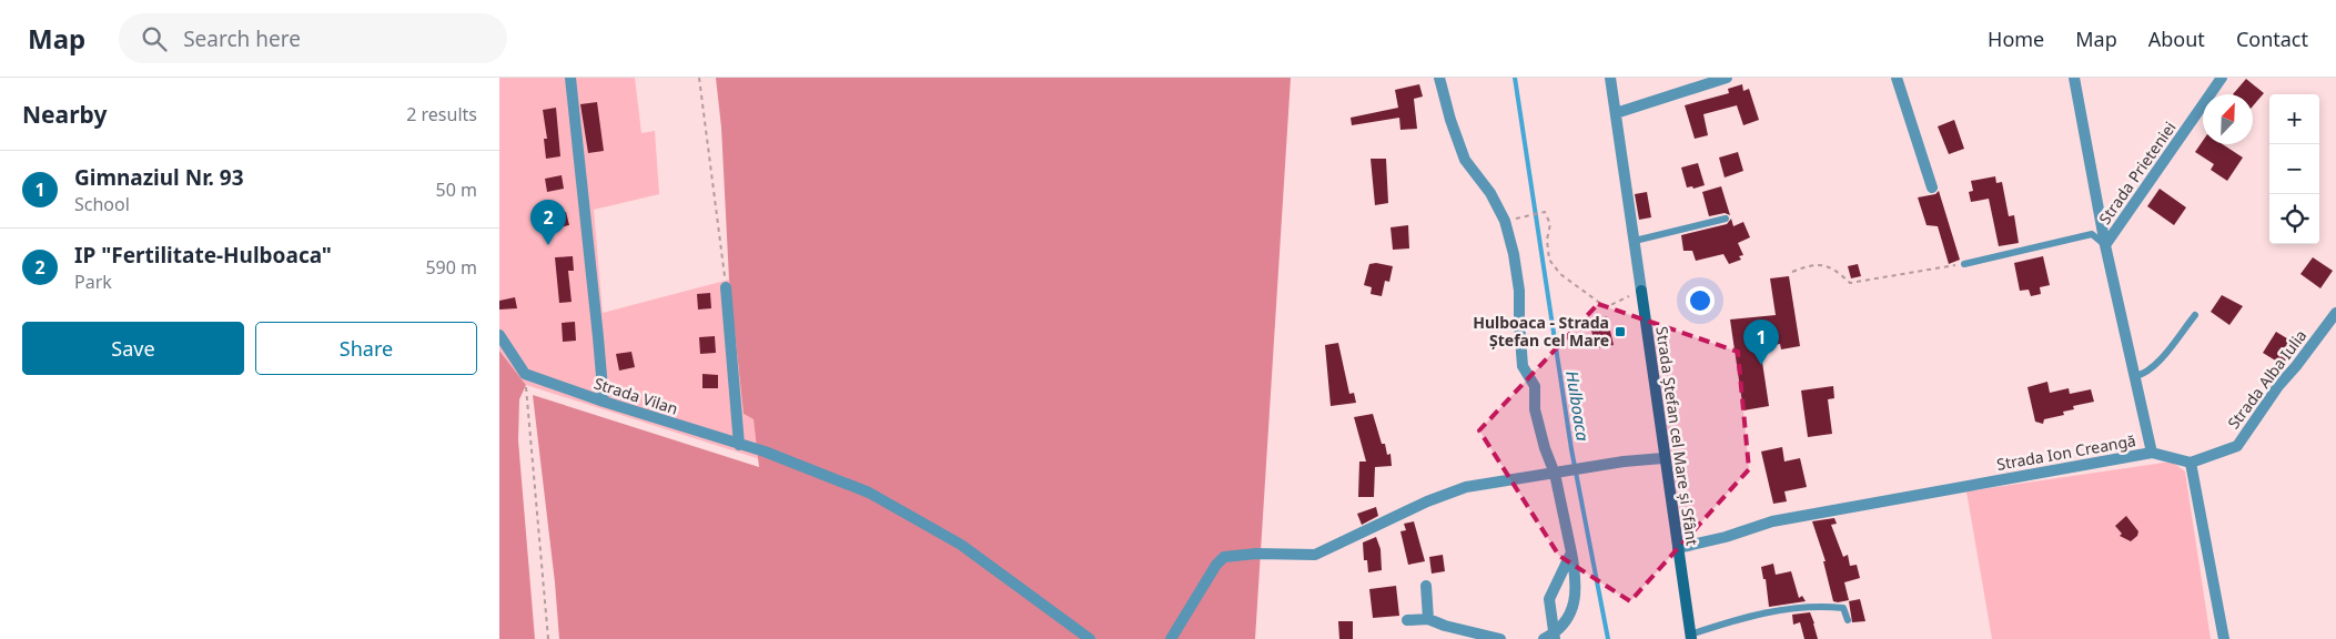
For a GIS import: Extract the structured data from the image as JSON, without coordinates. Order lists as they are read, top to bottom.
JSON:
{
  "streets": {
    "street": [
      "Strada Prieteniei",
      "Strada Alba Iulia",
      "Strada Vilan",
      "Strada Ștefan cel Mare și Sfânt",
      "Strada Ion Creangă"
    ]
  },
  "crossings": [
    ["Strada Prieteniei", "Strada Ion Creangă"],
    ["Strada Ștefan cel Mare și Sfânt", "Strada Ion Creangă"]
  ],
  "water": ["Hulboaca"],
  "places": {
    "transit": ["Hulboaca - Strada Ștefan cel Mare"]
  },
  "north": "top right",
  "page": {
    "header": "Map",
    "search": "Search here",
    "nav": [
      "Home",
      "Map",
      "About",
      "Contact"
    ],
    "heading": ["Nearby", "2 results"],
    "map_buttons": ["+", "−"],
    "list": [
      {
        "mark": "1",
        "name": "Gimnaziul Nr. 93",
        "note": "School",
        "value": "50 m"
      },
      {
        "mark": "2",
        "name": "IP \"Fertilitate-Hulboaca\"",
        "note": "Park",
        "value": "590 m"
      }
    ],
    "pins": ["2", "1"],
    "buttons": ["Save", "Share"]
  }
}
